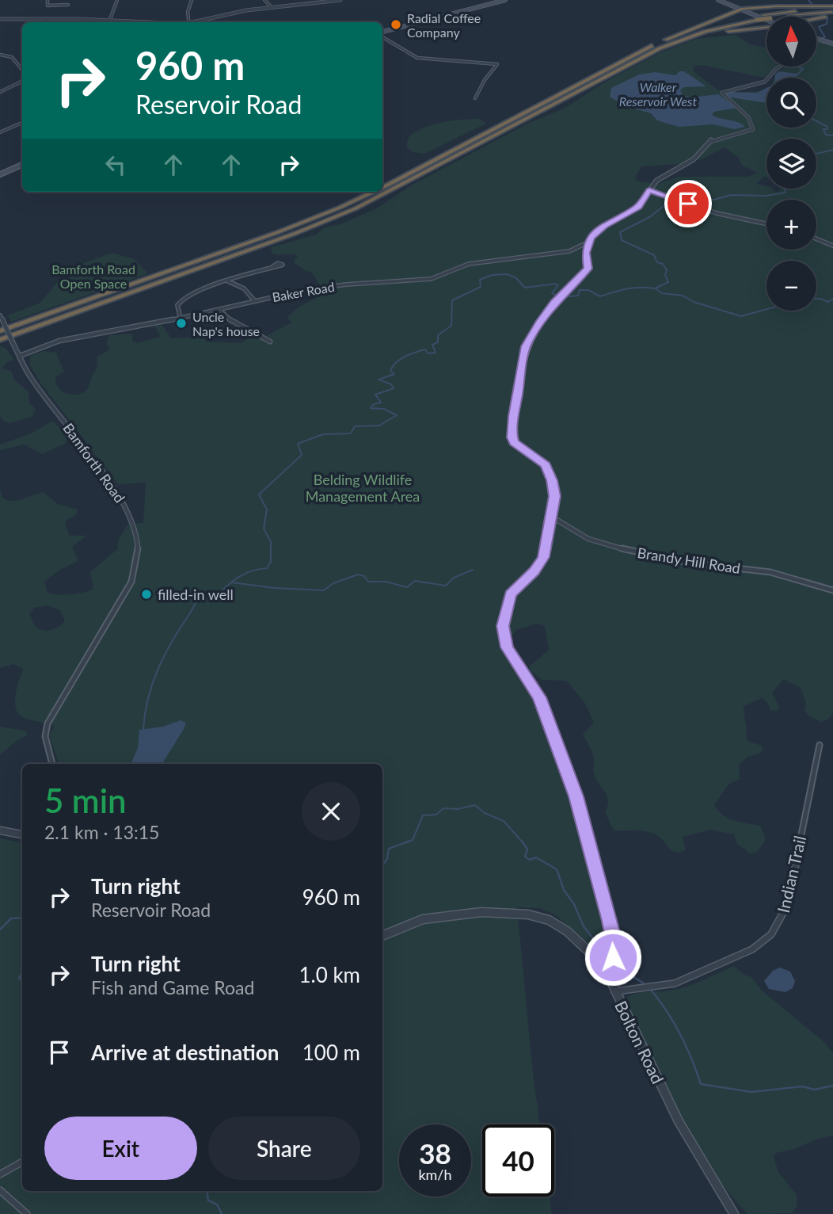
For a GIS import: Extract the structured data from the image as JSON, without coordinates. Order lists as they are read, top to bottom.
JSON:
{
  "streets": {
    "street": [
      "Baker Road",
      "Bamforth Road",
      "Brandy Hill Road",
      "Indian Trail",
      "Bolton Road"
    ]
  },
  "crossings": [
    ["Baker Road", "Bamforth Road"],
    ["Indian Trail", "Bolton Road"]
  ],
  "water": ["Walker Reservoir West"],
  "parks": ["Bamforth Road Open Space", "Belding Wildlife Management Area"],
  "places": ["Radial Coffee Company", "Uncle Nap's house", "filled-in well"],
  "north": "top",
  "page": {
    "map_buttons": ["+", "−"],
    "turn": ["960 m", "Reservoir Road"],
    "heading": ["5 min", "2.1 km · 13:15"],
    "list": [
      {
        "name": "Turn right",
        "note": "Reservoir Road",
        "value": "960 m"
      },
      {
        "name": "Turn right",
        "note": "Fish and Game Road",
        "value": "1.0 km"
      },
      {
        "name": "Arrive at destination",
        "value": "100 m"
      }
    ],
    "buttons": ["Exit", "Share"],
    "speed": "38 km/h",
    "limit": "40"
  }
}
